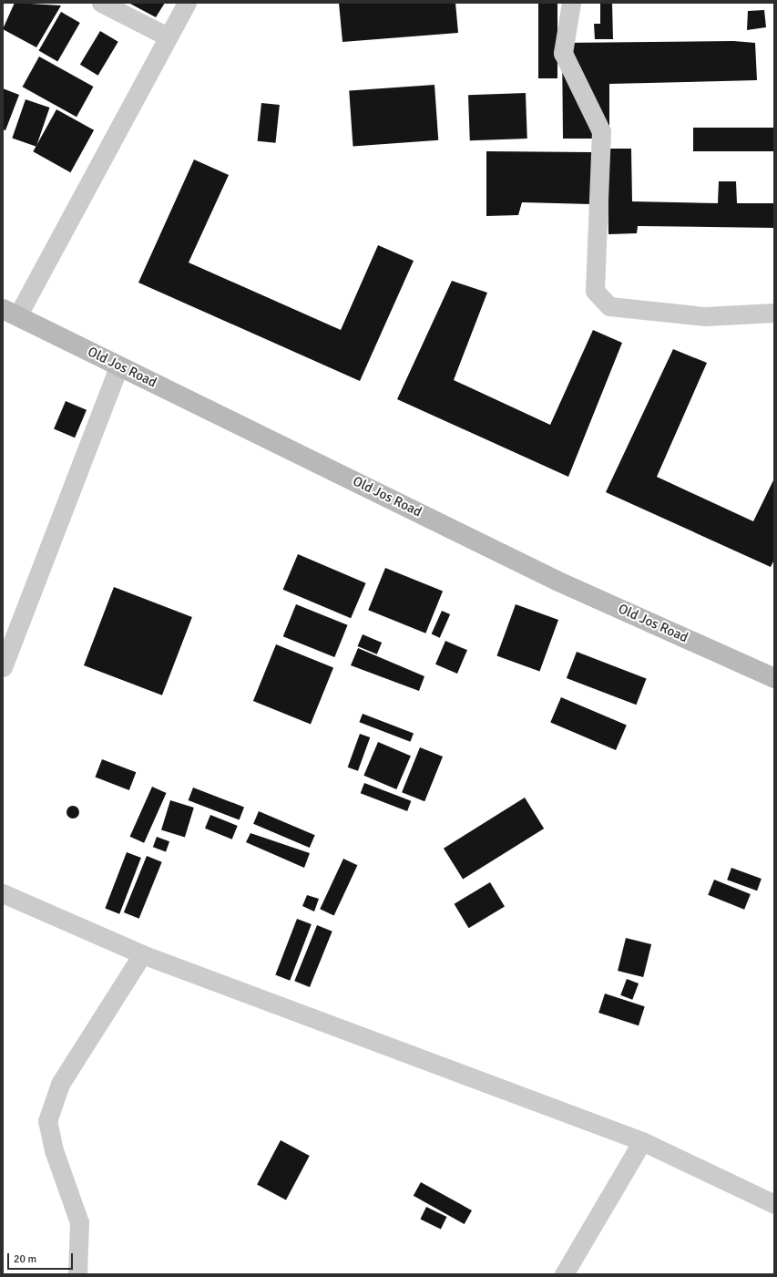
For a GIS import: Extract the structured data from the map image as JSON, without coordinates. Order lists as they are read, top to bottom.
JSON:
{
  "streets": {
    "main road": ["Old Jos Road"]
  },
  "scale_bar": "20 m"
}
